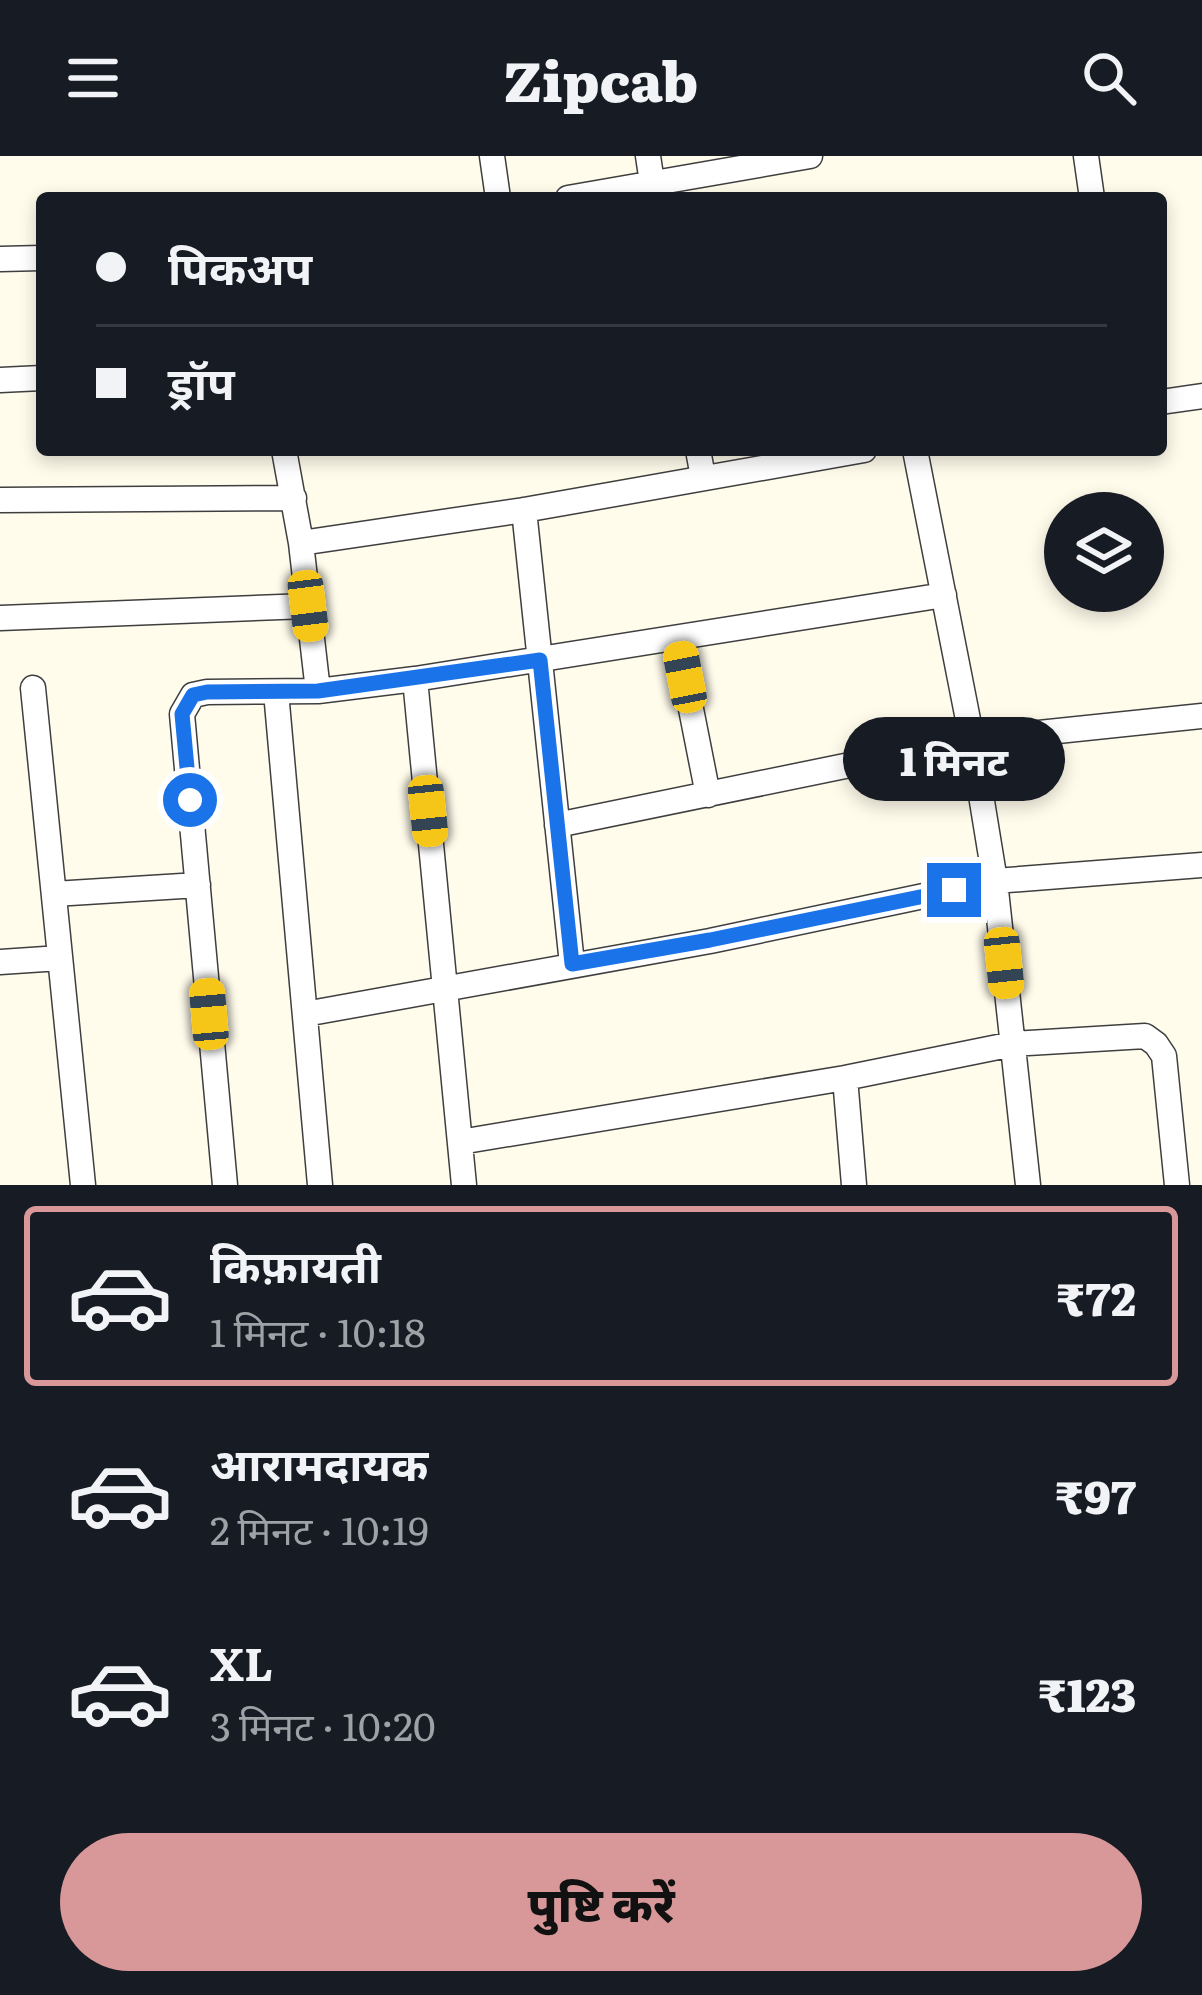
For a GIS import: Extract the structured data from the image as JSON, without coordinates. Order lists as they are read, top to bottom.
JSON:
{
  "page": {
    "header": "Zipcab",
    "banner": ["पिकअप", "ड्रॉप"],
    "bubble": "1 मिनट",
    "list": [
      {
        "name": "किफ़ायती",
        "note": "1 मिनट · 10:18",
        "value": "₹72"
      },
      {
        "name": "आरामदायक",
        "note": "2 मिनट · 10:19",
        "value": "₹97"
      },
      {
        "name": "XL",
        "note": "3 मिनट · 10:20",
        "value": "₹123"
      }
    ],
    "buttons": "पुष्टि करें"
  }
}
